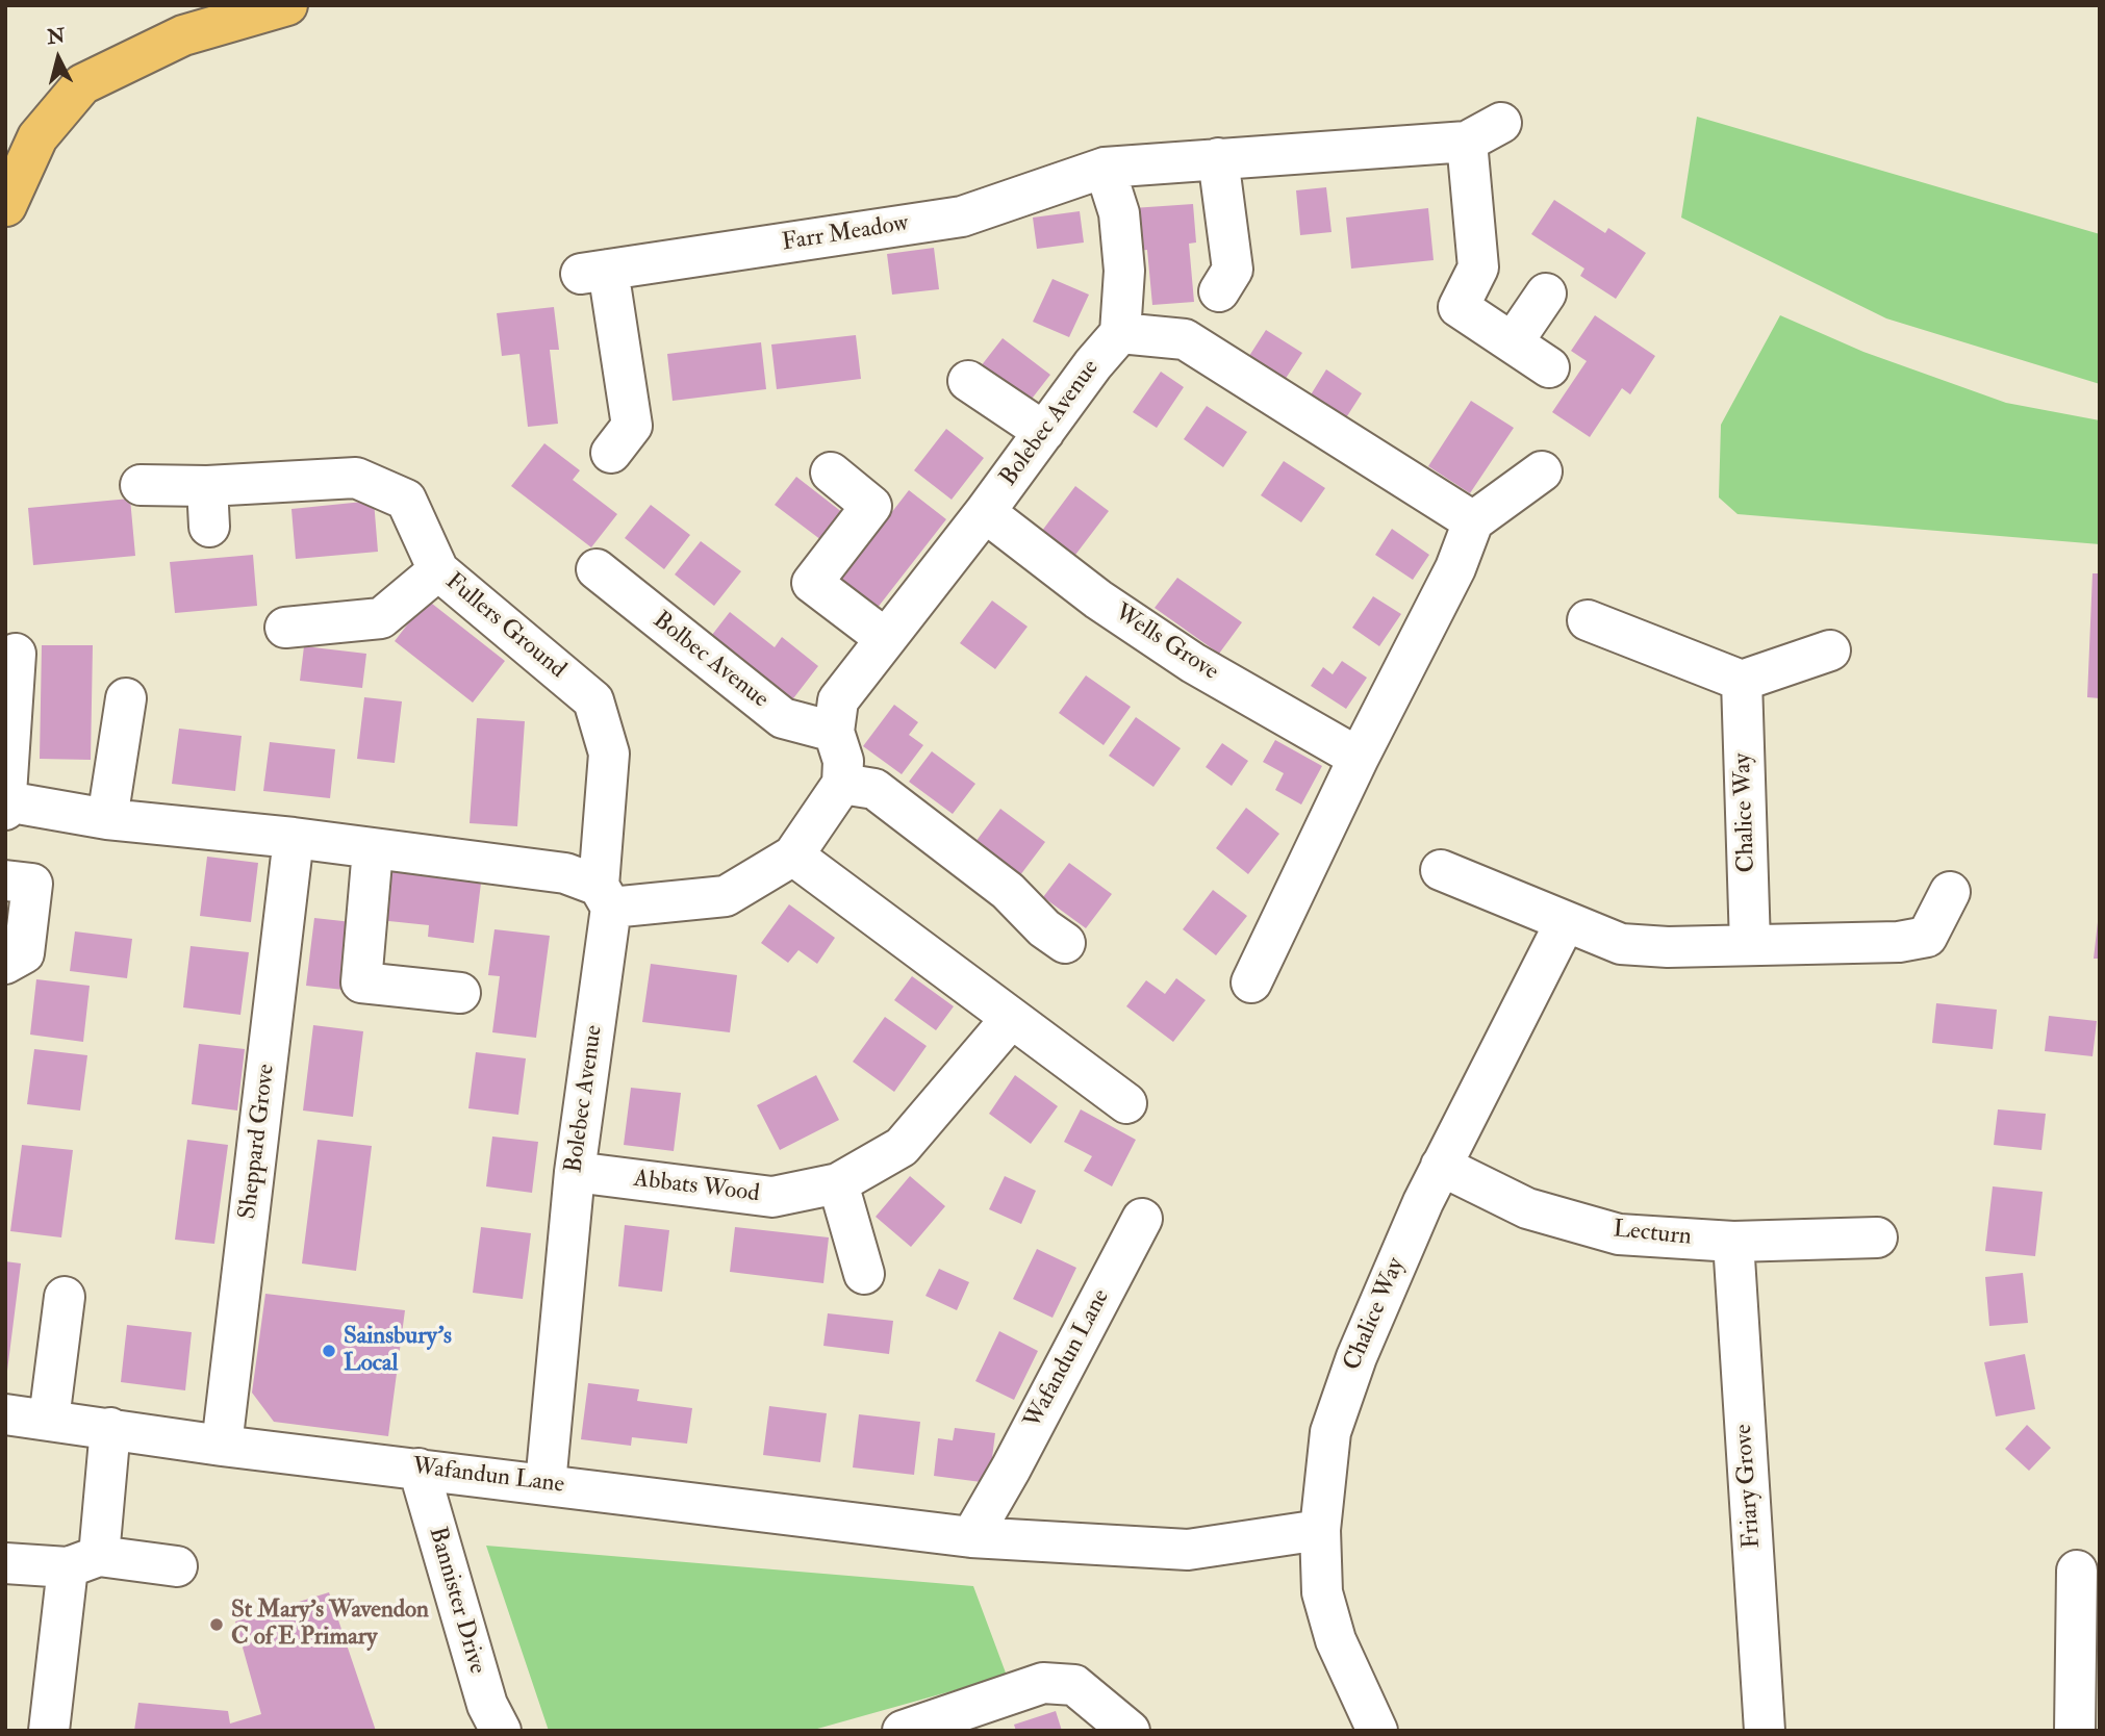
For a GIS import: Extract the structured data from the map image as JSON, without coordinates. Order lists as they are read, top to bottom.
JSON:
{
  "streets": {
    "street": [
      "Farr Meadow",
      "Bolebec Avenue",
      "Fullers Ground",
      "Wells Grove",
      "Bolbec Avenue",
      "Chalice Way",
      "Sheppard Grove",
      "Abbats Wood",
      "Lecturn",
      "Wafandun Lane",
      "Friary Grove",
      "Bannister Drive"
    ]
  },
  "crossings": [
    ["Bolebec Avenue", "Fullers Ground"],
    ["Bolebec Avenue", "Wells Grove"],
    ["Bolebec Avenue", "Bolbec Avenue"],
    ["Bolebec Avenue", "Abbats Wood"],
    ["Bolebec Avenue", "Wafandun Lane"],
    ["Chalice Way", "Lecturn"],
    ["Chalice Way", "Wafandun Lane"],
    ["Sheppard Grove", "Wafandun Lane"],
    ["Lecturn", "Friary Grove"],
    ["Wafandun Lane", "Bannister Drive"]
  ],
  "places": ["Sainsbury's Local", "St Mary's Wavendon C of E Primary"],
  "north": "top"
}
